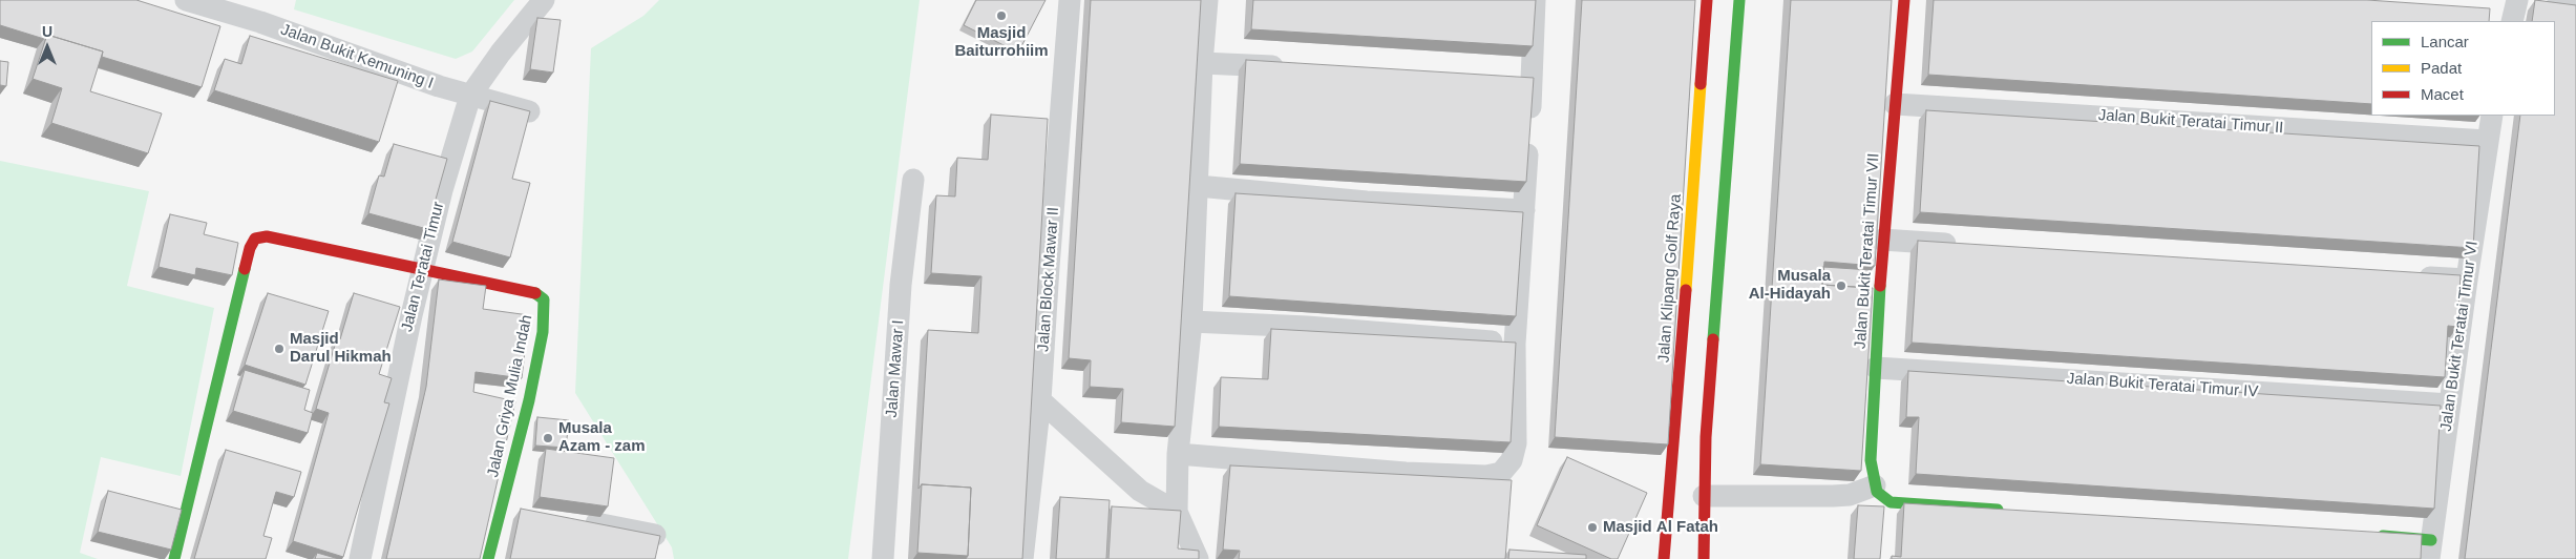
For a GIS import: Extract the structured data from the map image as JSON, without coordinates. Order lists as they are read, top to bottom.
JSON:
{
  "streets": {
    "street": [
      "Jalan Bukit Kemuning I",
      "Jalan Bukit Teratai Timur II",
      "Jalan Bukit Teratai Timur VII",
      "Jalan Teratai Timur",
      "Jalan Klipang Golf Raya",
      "Jalan Block Mawar II",
      "Jalan Bukit Teratai Timur VI",
      "Jalan Mawar I",
      "Jalan Bukit Teratai Timur IV",
      "Jalan Griya Mulia Indah"
    ]
  },
  "crossings": [
    ["Jalan Bukit Kemuning I", "Jalan Teratai Timur"],
    ["Jalan Bukit Teratai Timur II", "Jalan Bukit Teratai Timur VII"],
    ["Jalan Bukit Teratai Timur II", "Jalan Bukit Teratai Timur VI"],
    ["Jalan Bukit Teratai Timur VII", "Jalan Bukit Teratai Timur IV"],
    ["Jalan Teratai Timur", "Jalan Griya Mulia Indah"],
    ["Jalan Bukit Teratai Timur VI", "Jalan Bukit Teratai Timur IV"]
  ],
  "places": [
    "Masjid Baiturrohiim",
    "Musala Al-Hidayah",
    "Masjid Darul Hikmah",
    "Musala Azam - zam",
    "Masjid Al Fatah"
  ],
  "legend": ["Lancar", "Padat", "Macet"],
  "north": "top"
}
